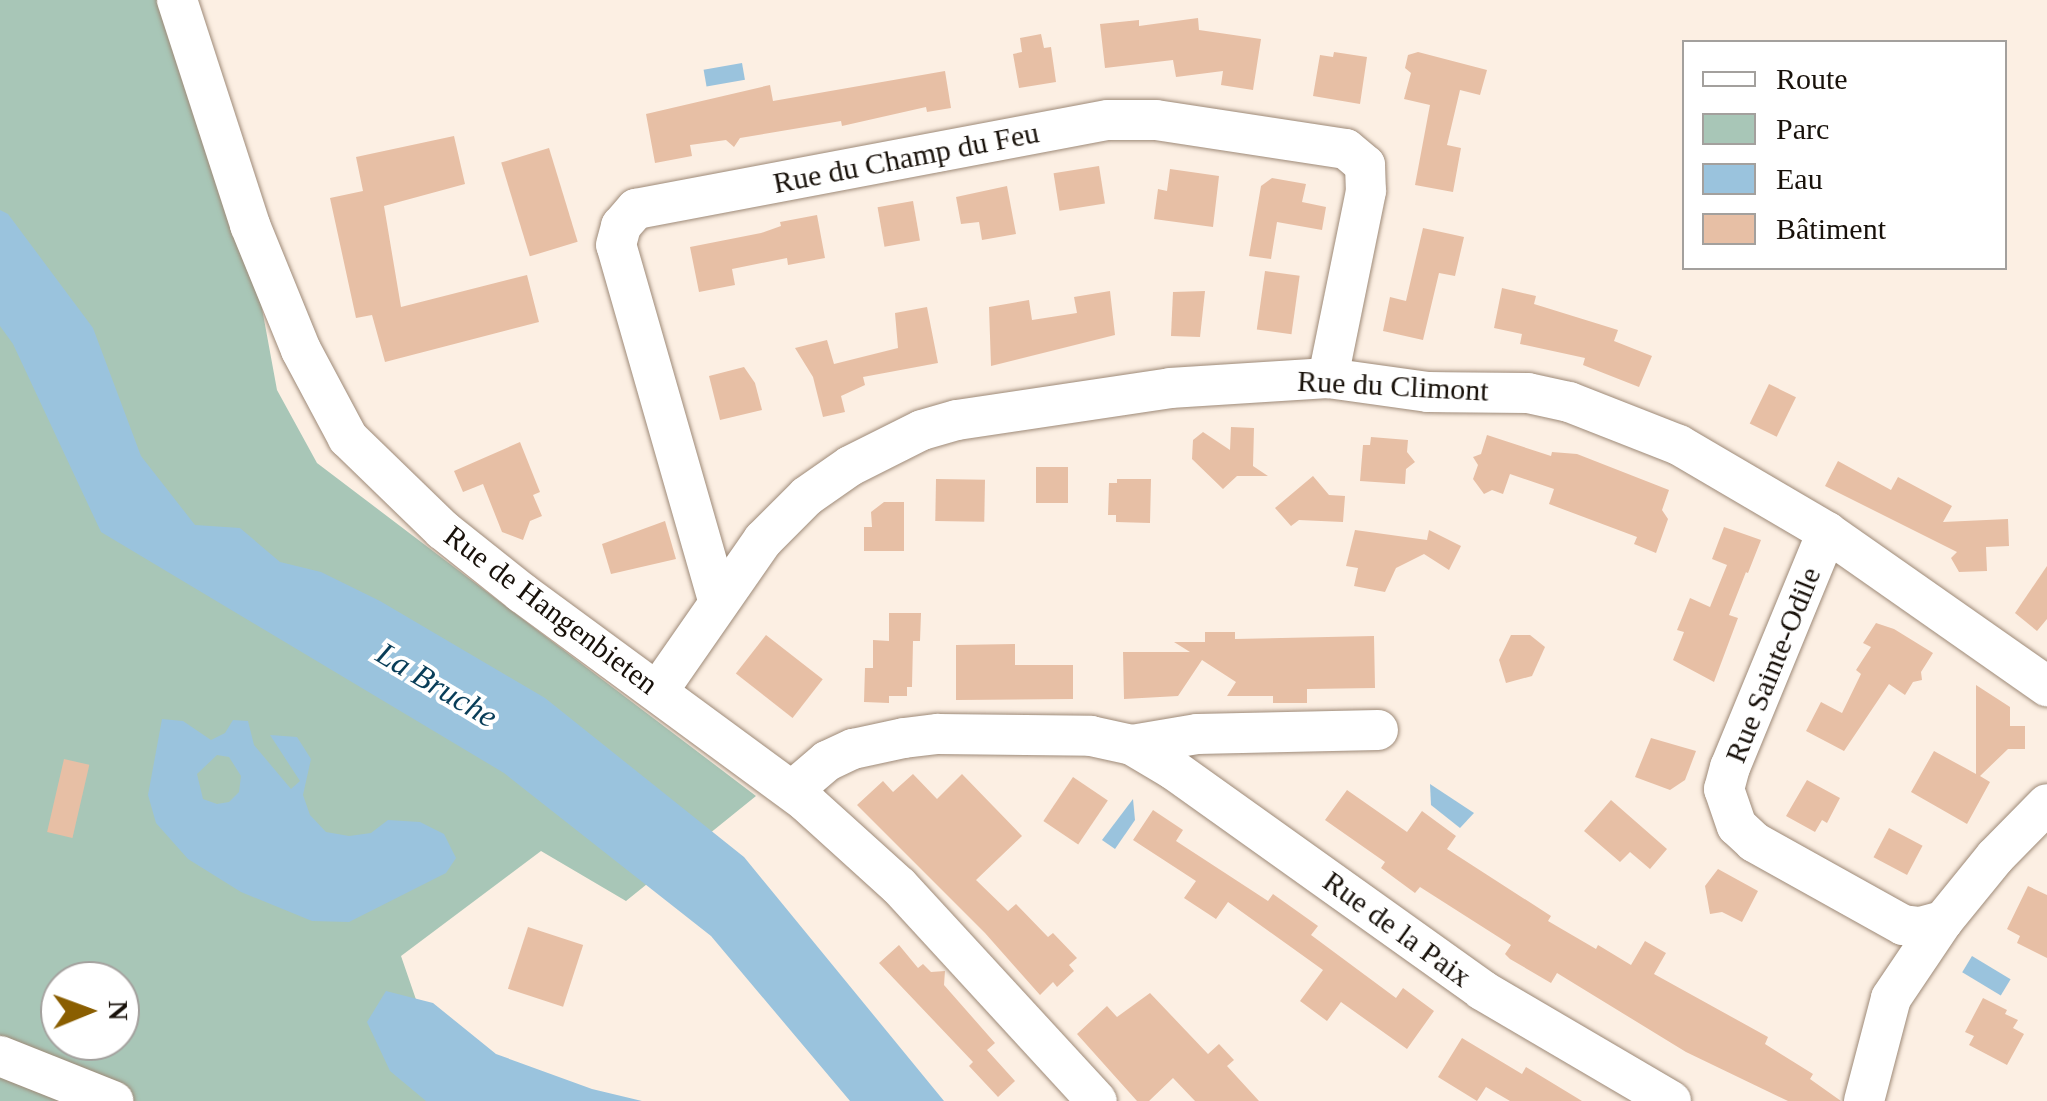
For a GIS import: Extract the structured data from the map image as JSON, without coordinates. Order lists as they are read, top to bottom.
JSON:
{
  "streets": {
    "street": [
      "Rue du Champ du Feu",
      "Rue du Climont",
      "Rue de Hangenbieten",
      "Rue Sainte-Odile",
      "Rue de la Paix"
    ]
  },
  "crossings": [
    ["Rue du Champ du Feu", "Rue du Climont"],
    ["Rue du Climont", "Rue de Hangenbieten"],
    ["Rue du Climont", "Rue Sainte-Odile"],
    ["Rue de Hangenbieten", "Rue de la Paix"]
  ],
  "water": ["La Bruche"],
  "legend": [
    "Route",
    "Parc",
    "Eau",
    "Bâtiment"
  ],
  "north": "right"
}
